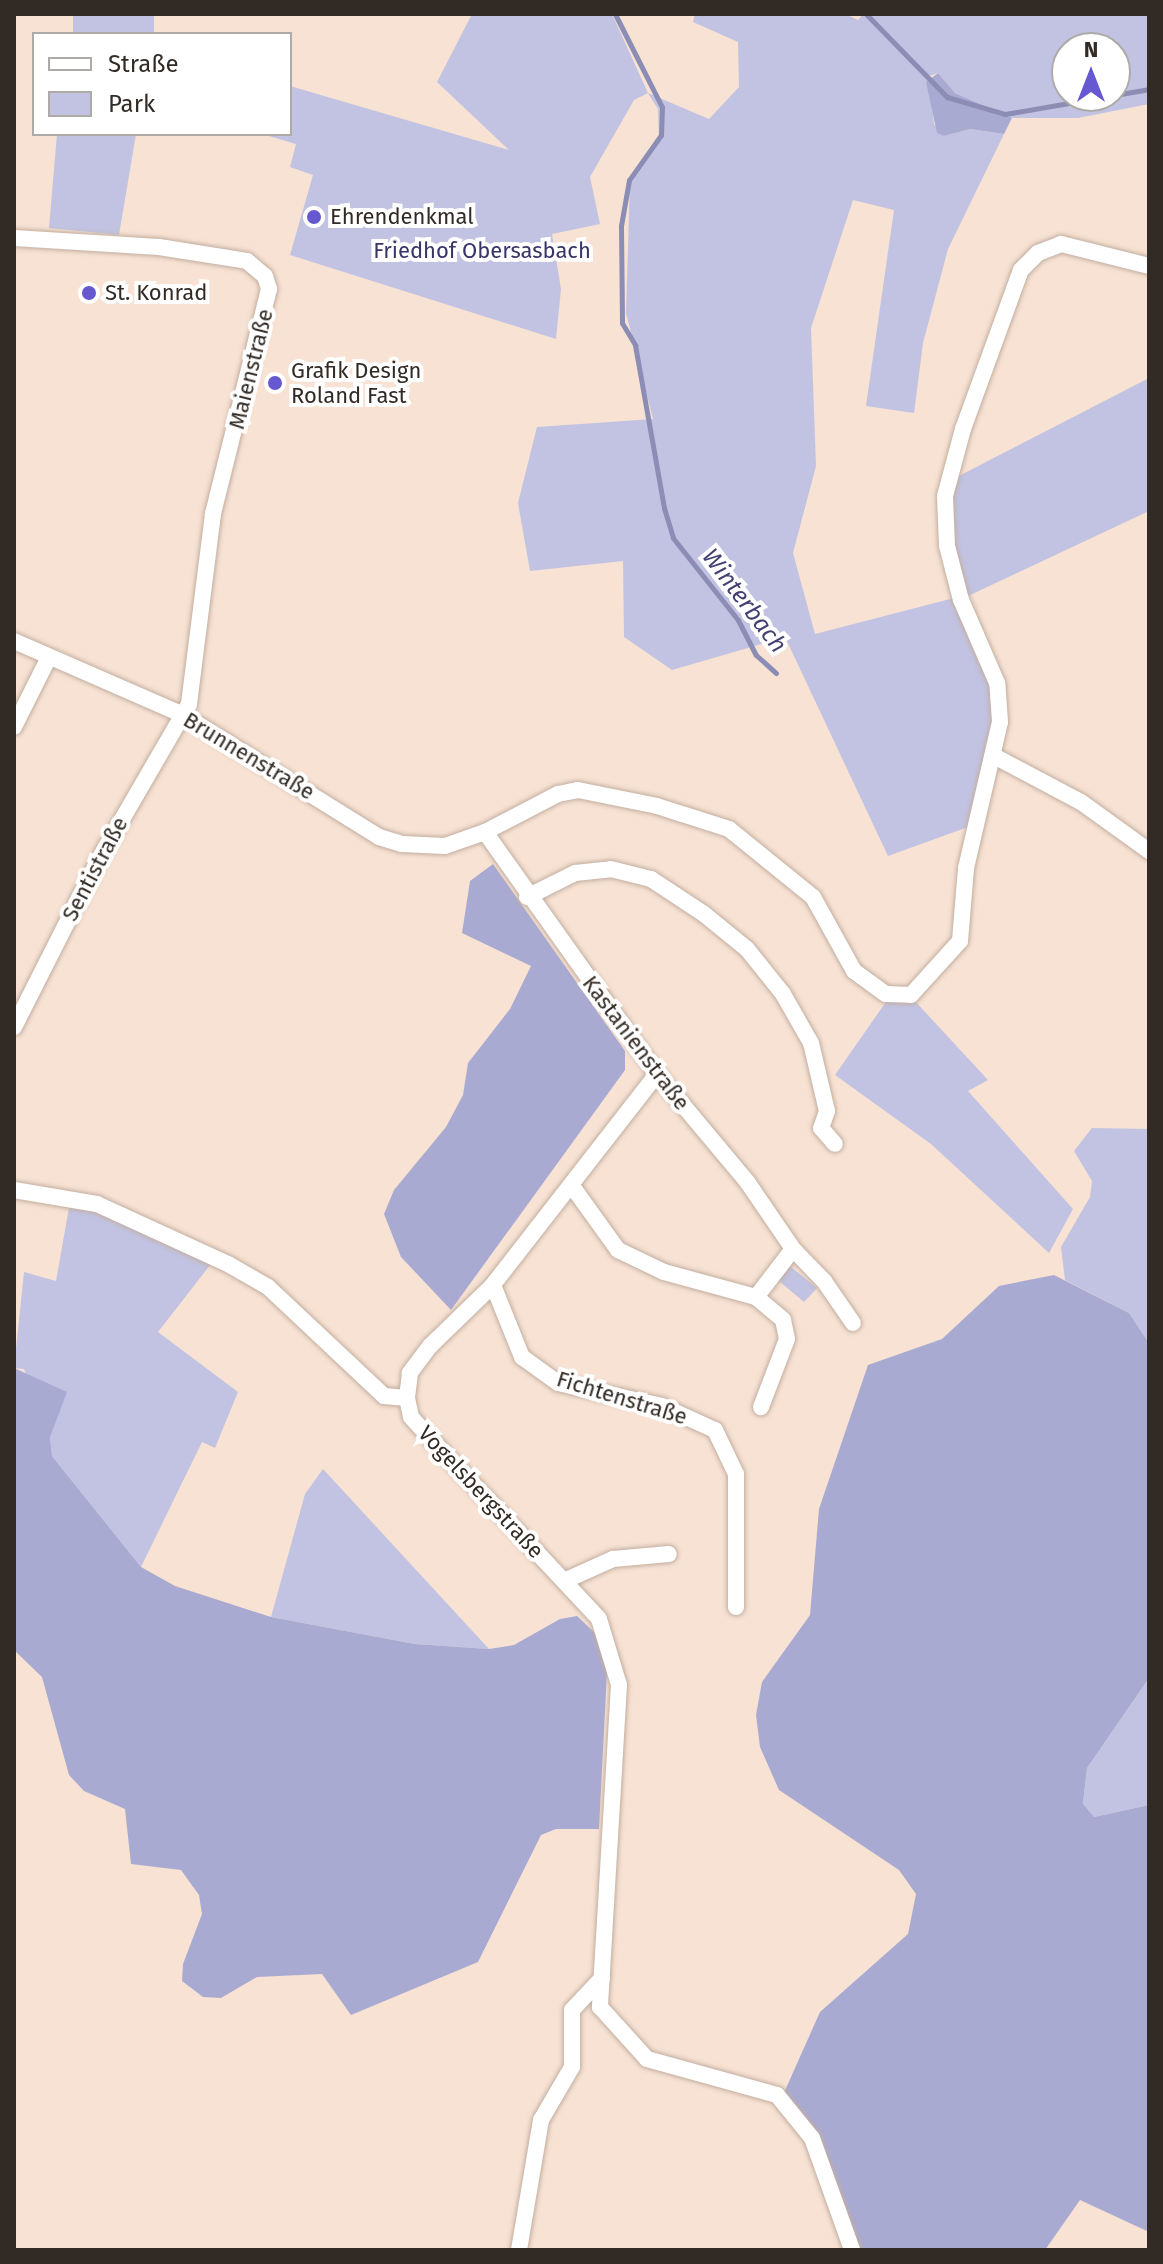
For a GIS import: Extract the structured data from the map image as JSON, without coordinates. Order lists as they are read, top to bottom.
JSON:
{
  "streets": {
    "street": [
      "Maienstraße",
      "Brunnenstraße",
      "Sentistraße",
      "Kastanienstraße",
      "Fichtenstraße",
      "Vogelsbergstraße"
    ]
  },
  "crossings": [
    ["Maienstraße", "Brunnenstraße"],
    ["Maienstraße", "Sentistraße"],
    ["Brunnenstraße", "Sentistraße"],
    ["Brunnenstraße", "Kastanienstraße"]
  ],
  "water": ["Winterbach"],
  "parks": ["Friedhof Obersasbach"],
  "places": ["Ehrendenkmal", "St. Konrad", "Grafik Design Roland Fast"],
  "legend": ["Straße", "Park"],
  "north": "top"
}
